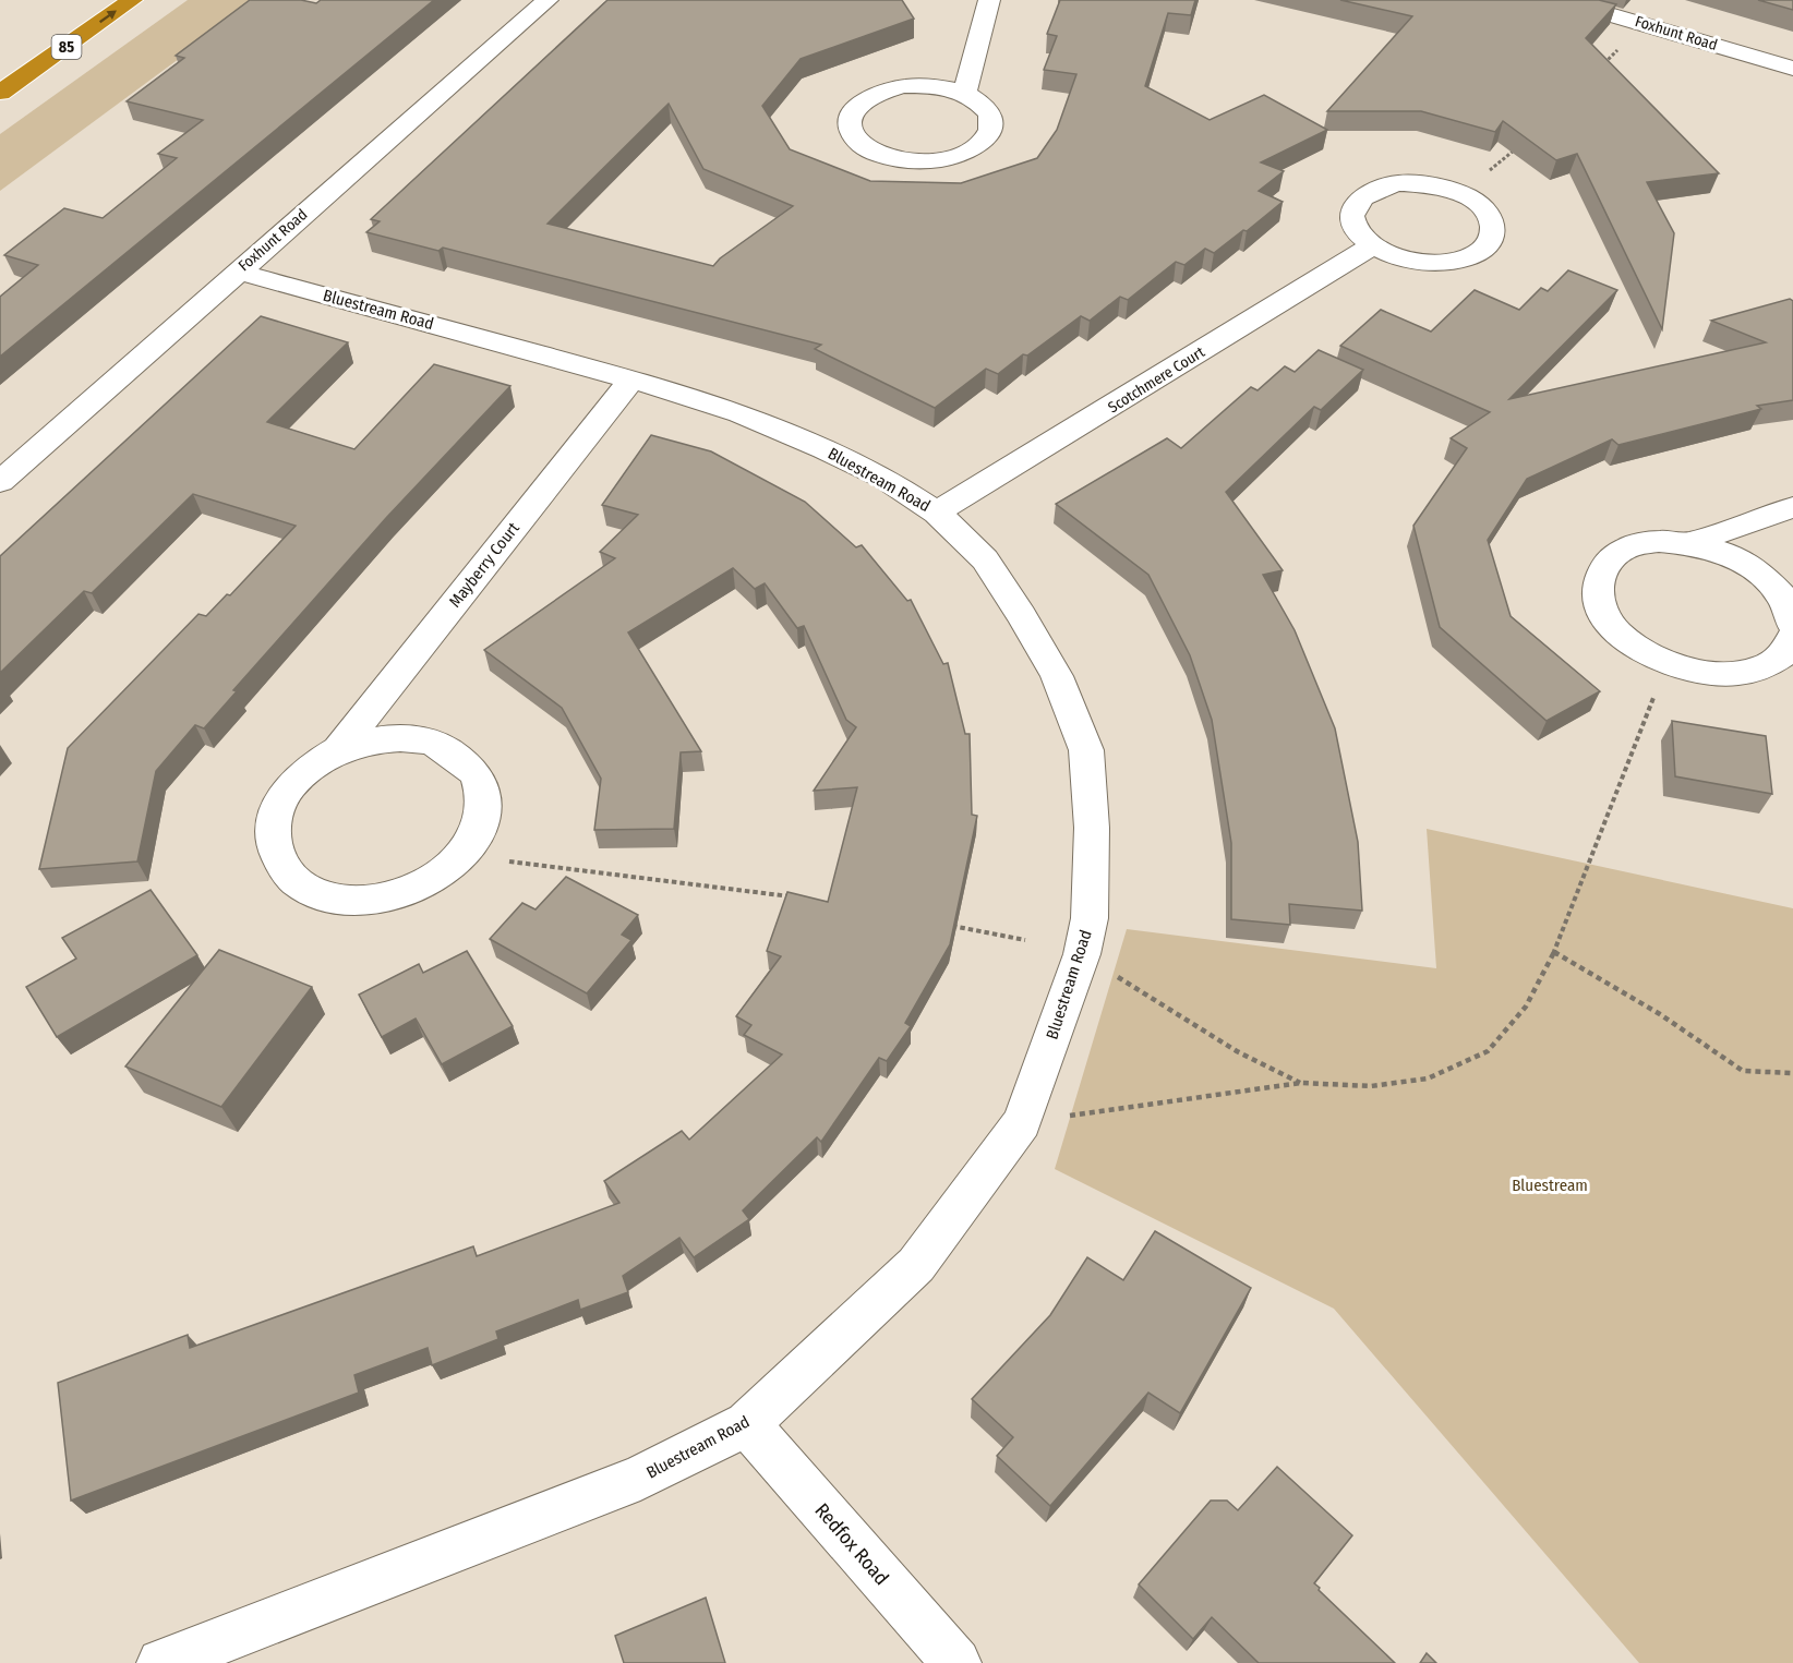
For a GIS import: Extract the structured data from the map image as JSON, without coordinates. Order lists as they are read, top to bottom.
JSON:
{
  "streets": {
    "highway": ["85"],
    "street": [
      "Foxhunt Road",
      "Bluestream Road",
      "Scotchmere Court",
      "Mayberry Court",
      "Redfox Road"
    ]
  },
  "crossings": [
    ["Foxhunt Road", "Bluestream Road"],
    ["Bluestream Road", "Scotchmere Court"],
    ["Bluestream Road", "Mayberry Court"],
    ["Bluestream Road", "Redfox Road"]
  ],
  "parks": ["Bluestream"]
}
